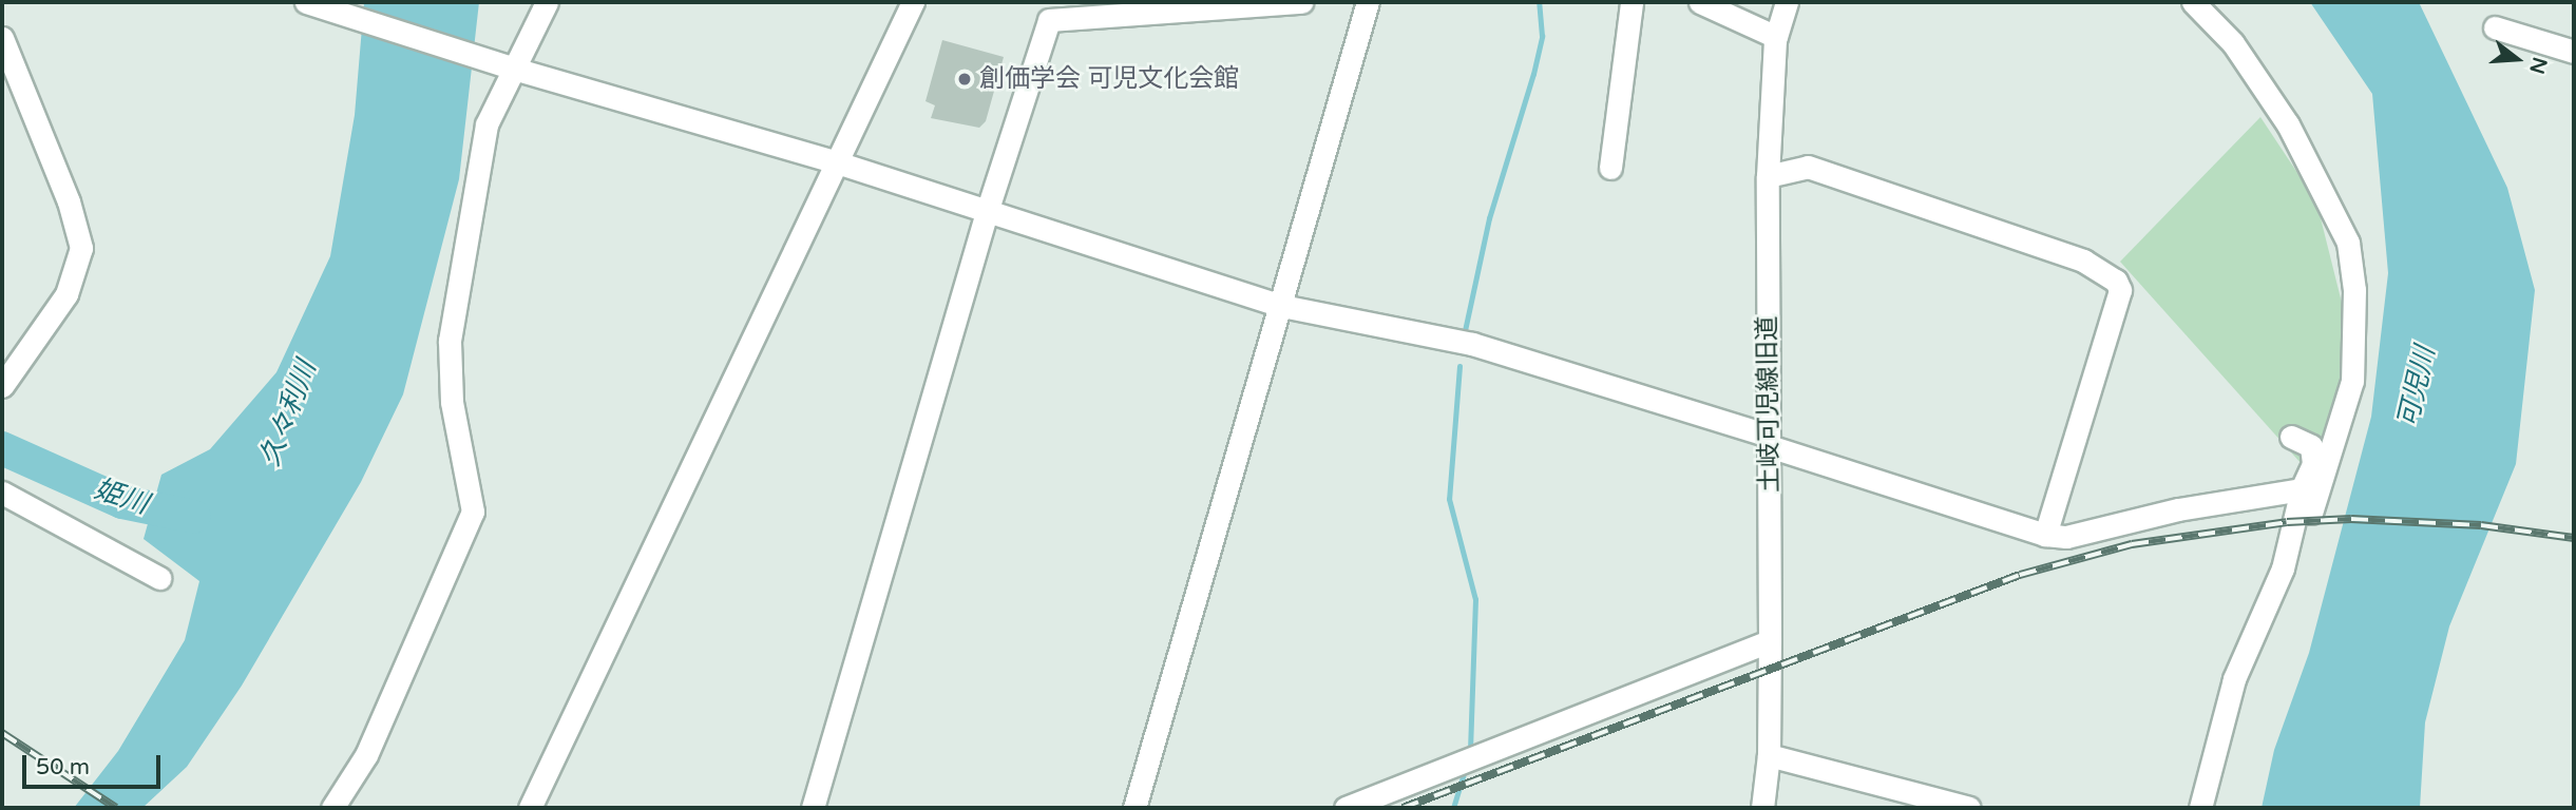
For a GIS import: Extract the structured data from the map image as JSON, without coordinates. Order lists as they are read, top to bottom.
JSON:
{
  "streets": {
    "street": ["土岐可児線旧道"]
  },
  "water": ["可児川", "久々利川", "姫川"],
  "places": ["創価学会 可児文化会館"],
  "scale_bar": "50 m",
  "north": "right"
}
